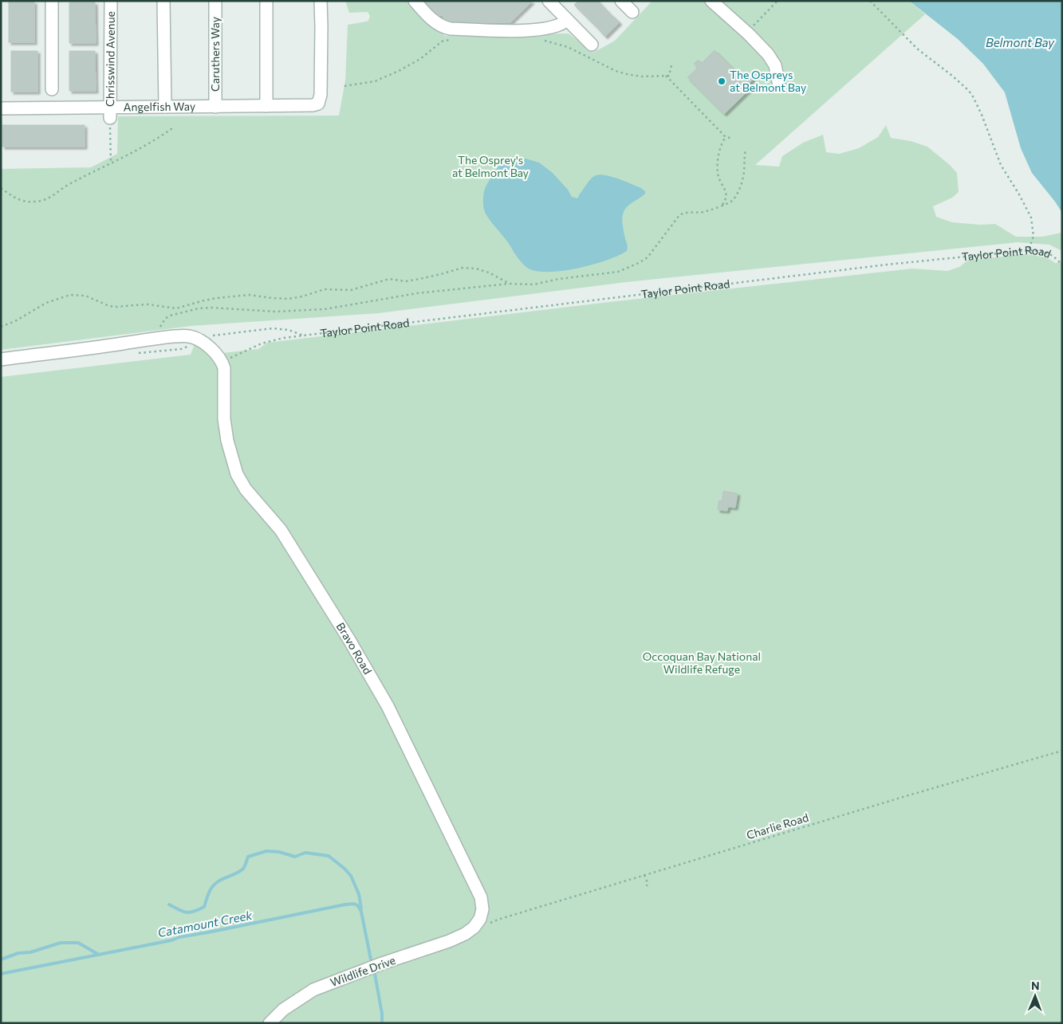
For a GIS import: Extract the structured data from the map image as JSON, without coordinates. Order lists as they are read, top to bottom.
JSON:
{
  "streets": {
    "street": [
      "Caruthers Way",
      "Chrisswind Avenue",
      "Angelfish Way",
      "Bravo Road",
      "Wildlife Drive"
    ],
    "path": ["Taylor Point Road", "Charlie Road"]
  },
  "crossings": [
    ["Caruthers Way", "Angelfish Way"],
    ["Chrisswind Avenue", "Angelfish Way"],
    ["Taylor Point Road", "Bravo Road"],
    ["Bravo Road", "Wildlife Drive"]
  ],
  "water": ["Belmont Bay", "Catamount Creek"],
  "parks": ["The Osprey's at Belmont Bay", "Occoquan Bay National Wildlife Refuge"],
  "places": ["The Ospreys at Belmont Bay"],
  "north": "top"
}
